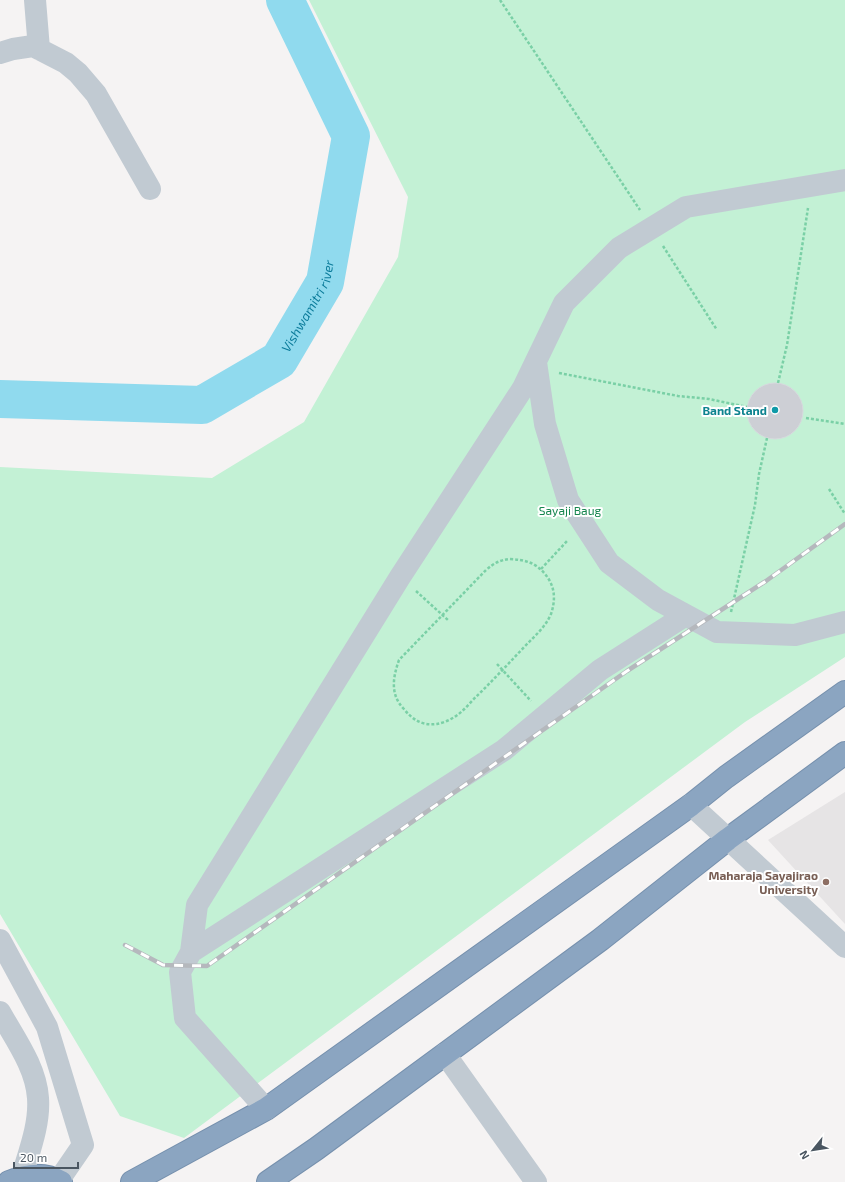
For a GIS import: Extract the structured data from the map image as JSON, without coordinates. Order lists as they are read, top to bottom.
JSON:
{
  "water": ["Vishwamitri river"],
  "parks": ["Sayaji Baug"],
  "places": ["Band Stand", "Maharaja Sayajirao University"],
  "scale_bar": "20 m",
  "north": "bottom left"
}
